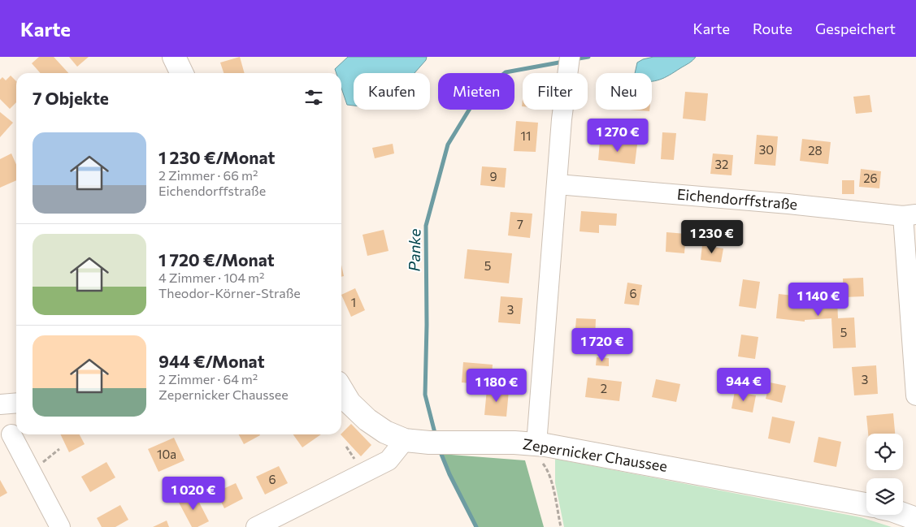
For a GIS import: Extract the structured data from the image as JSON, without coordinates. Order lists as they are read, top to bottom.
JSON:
{
  "streets": {
    "main road": ["Zepernicker Chaussee"],
    "street": ["Eichendorffstraße"]
  },
  "water": ["Panke"],
  "house_numbers": [
    "11",
    "30",
    "28",
    "32",
    "9",
    "26",
    "7",
    "5",
    "6",
    "1",
    "3",
    "5",
    "3",
    "2",
    "10a",
    "6"
  ],
  "page": {
    "header": "Karte",
    "nav": ["Karte", "Route", "Gespeichert"],
    "chip": [
      "Kaufen",
      "Mieten",
      "Filter",
      "Neu"
    ],
    "heading": "7 Objekte",
    "price": [
      "1 270 €",
      "1 230 €",
      "1 140 €",
      "1 720 €",
      "944 €",
      "1 180 €",
      "1 020 €"
    ],
    "list": [
      {
        "name": "1 230 €/Monat",
        "note": "2 Zimmer · 66 m² · Eichendorffstraße"
      },
      {
        "name": "1 720 €/Monat",
        "note": "4 Zimmer · 104 m² · Theodor-Körner-Straße"
      },
      {
        "name": "944 €/Monat",
        "note": "2 Zimmer · 64 m² · Zepernicker Chaussee"
      }
    ]
  }
}
